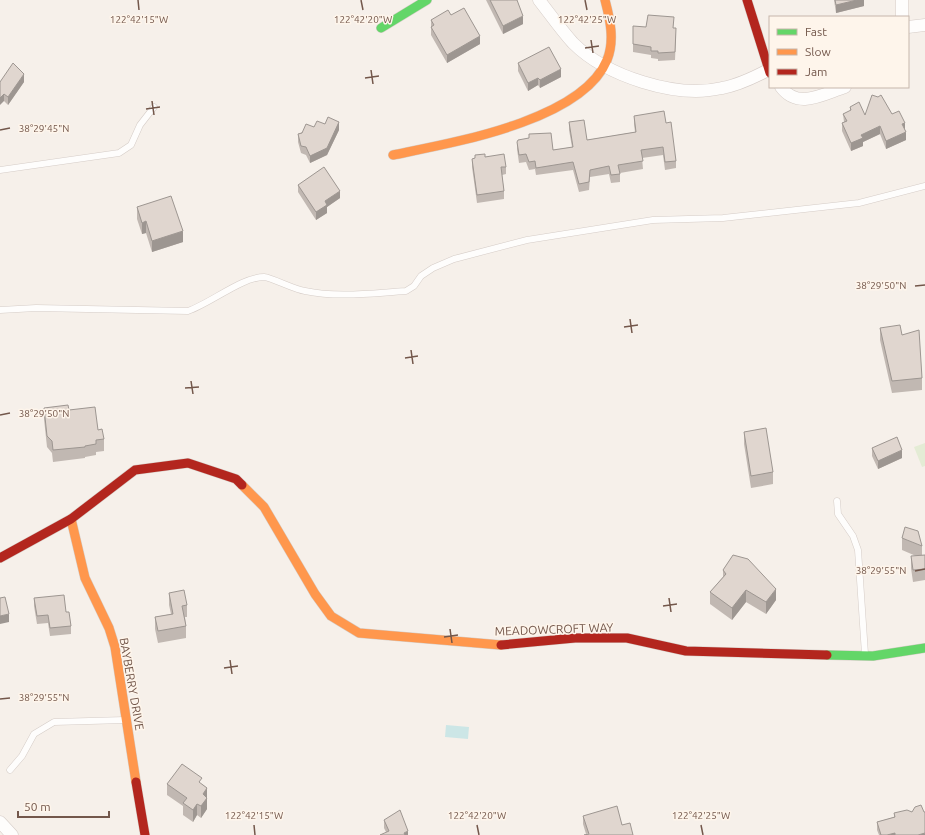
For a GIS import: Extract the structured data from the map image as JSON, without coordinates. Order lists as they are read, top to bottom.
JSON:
{
  "streets": {
    "street": ["MEADOWCROFT WAY", "BAYBERRY DRIVE"]
  },
  "crossings": [
    ["MEADOWCROFT WAY", "BAYBERRY DRIVE"]
  ],
  "legend": ["Fast", "Slow", "Jam"],
  "scale_bar": "50 m",
  "coordinates": [
    "122°42'15\"W",
    "122°42'20\"W",
    "122°42'25\"W",
    "38°29'45\"N",
    "38°29'50\"N",
    "38°29'55\"N"
  ]
}
